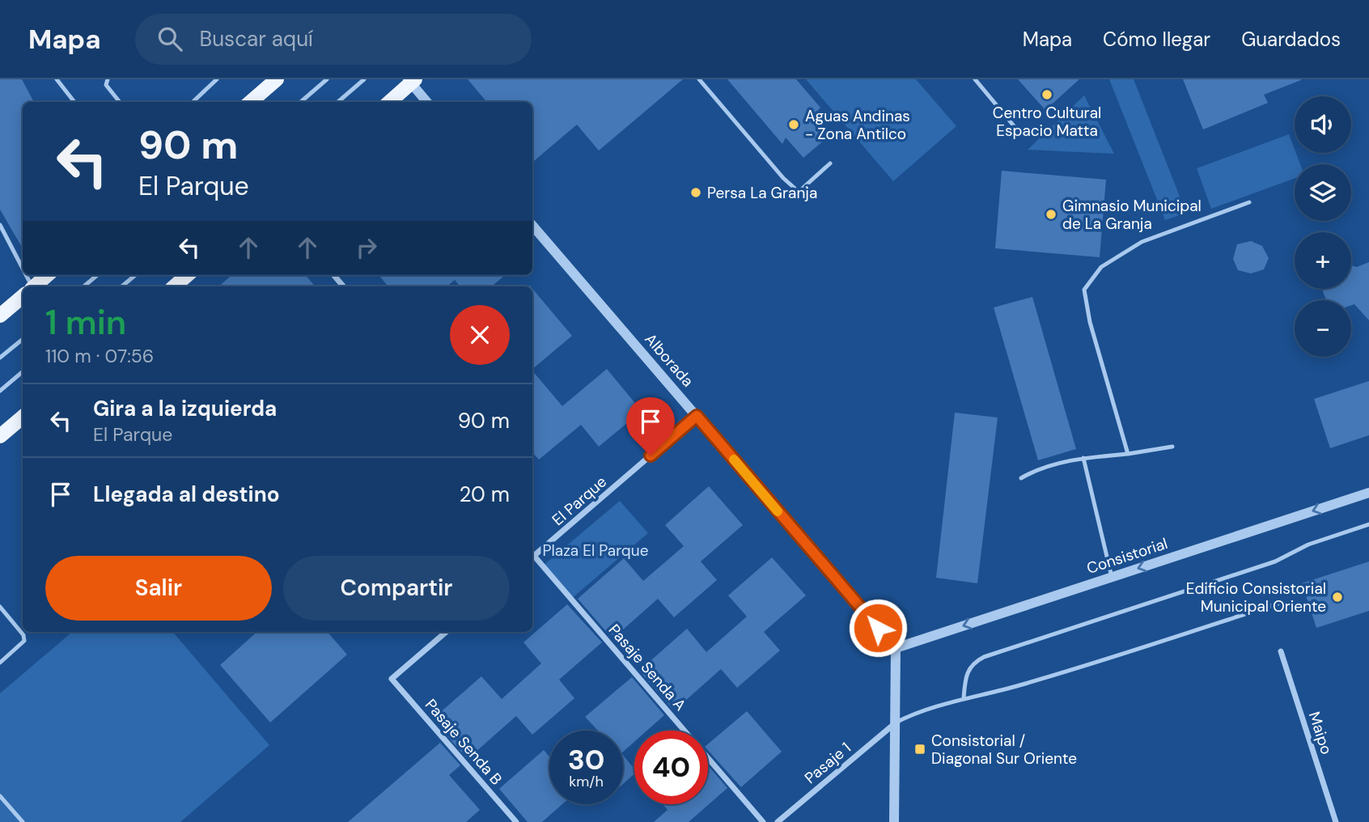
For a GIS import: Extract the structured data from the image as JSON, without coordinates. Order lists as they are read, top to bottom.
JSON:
{
  "streets": {
    "street": [
      "Alborada",
      "El Parque",
      "Consistorial",
      "Pasaje Senda A",
      "Maipo",
      "Pasaje Senda B",
      "Pasaje 1"
    ]
  },
  "crossings": [
    ["Alborada", "El Parque"],
    ["Alborada", "Consistorial"]
  ],
  "one_way": ["Consistorial"],
  "parks": ["Plaza El Parque"],
  "places": {
    "other": [
      "Centro Cultural Espacio Matta",
      "Aguas Andinas - Zona Antilco",
      "Persa La Granja",
      "Gimnasio Municipal de La Granja",
      "Edificio Consistorial Municipal Oriente"
    ],
    "transit": ["Consistorial / Diagonal Sur Oriente"]
  },
  "page": {
    "header": "Mapa",
    "search": "Buscar aquí",
    "nav": ["Mapa", "Cómo llegar", "Guardados"],
    "map_buttons": ["+", "−"],
    "turn": ["90 m", "El Parque"],
    "heading": ["1 min", "110 m · 07:56"],
    "list": [
      {
        "name": "Gira a la izquierda",
        "note": "El Parque",
        "value": "90 m"
      },
      {
        "name": "Llegada al destino",
        "value": "20 m"
      }
    ],
    "buttons": ["Salir", "Compartir"],
    "speed": "30 km/h",
    "limit": "40"
  }
}
